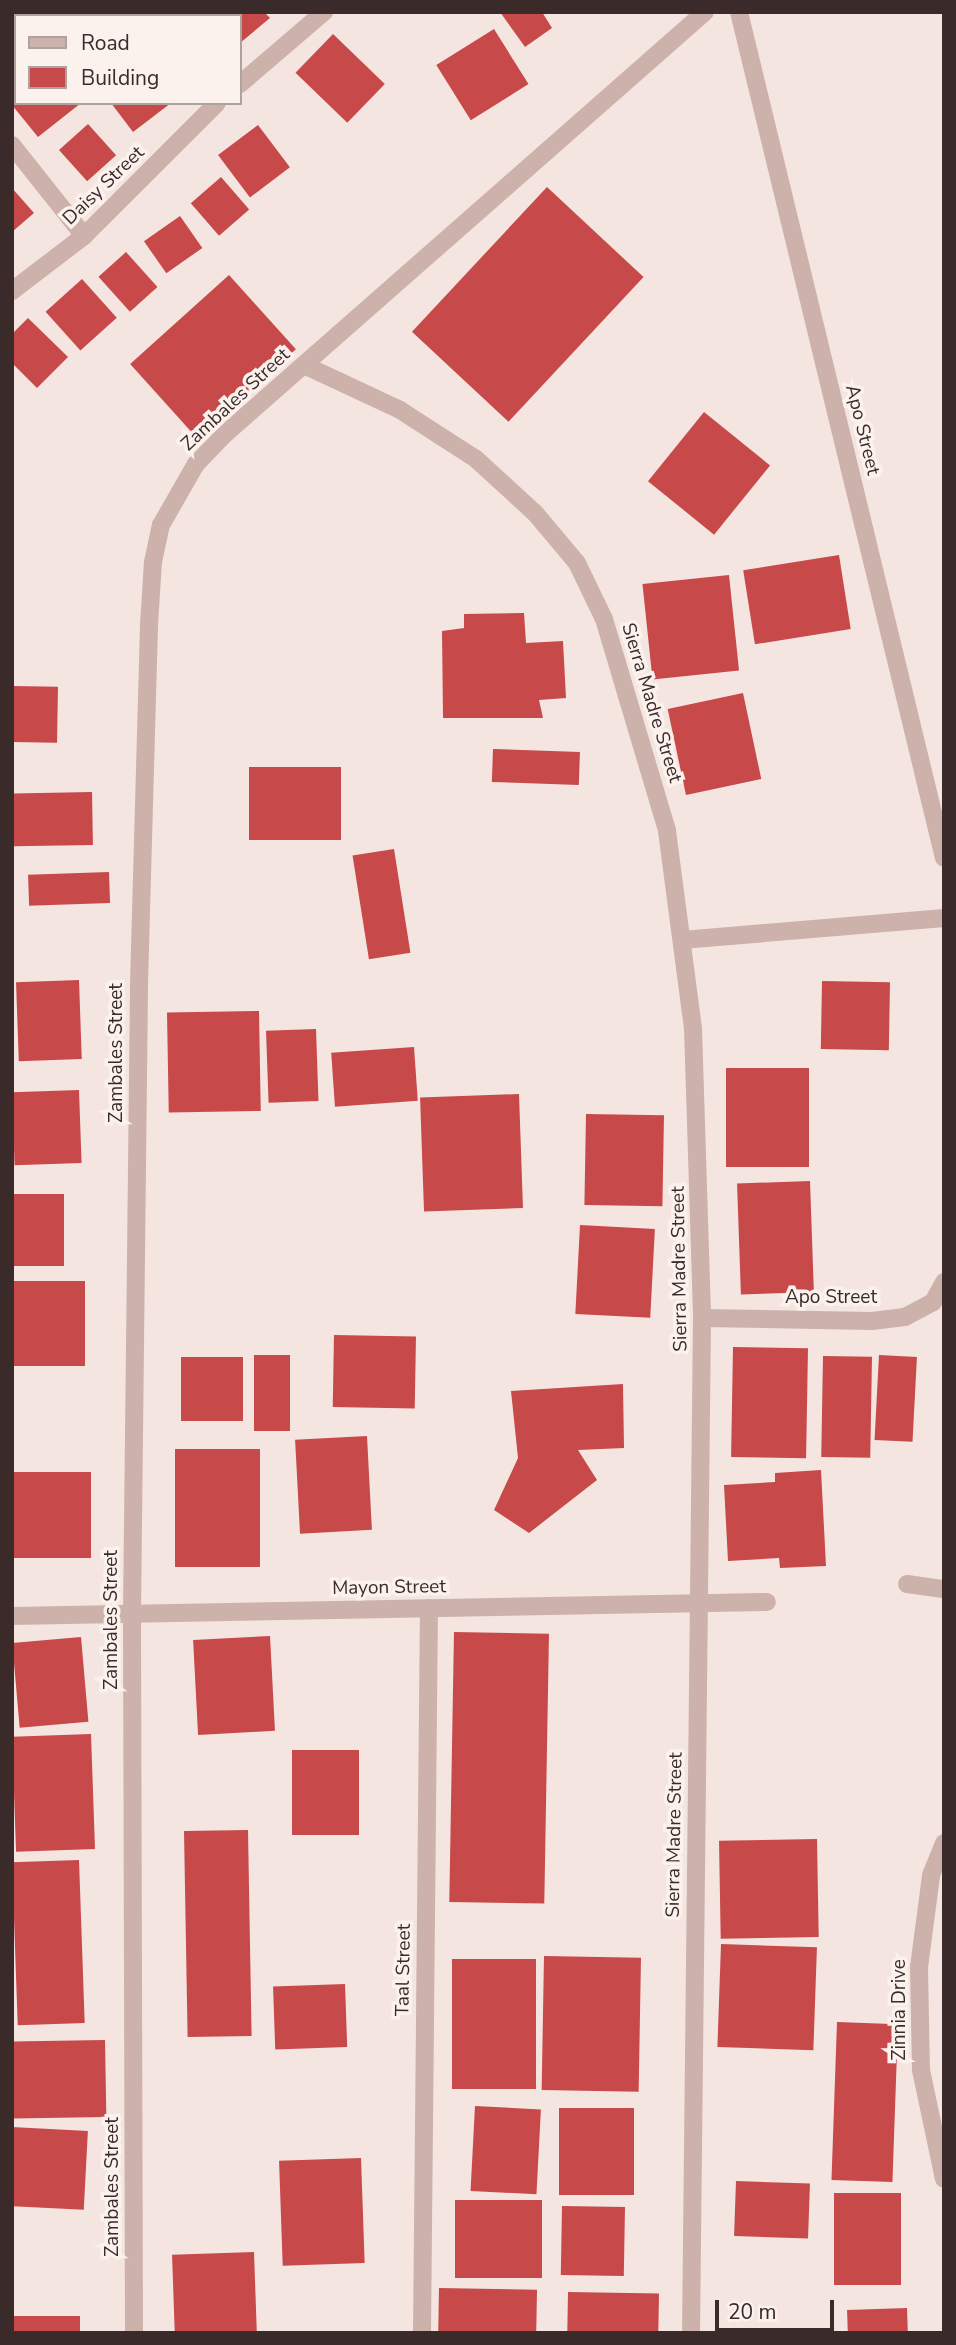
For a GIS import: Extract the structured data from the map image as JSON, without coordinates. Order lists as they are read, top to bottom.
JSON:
{
  "streets": {
    "street": [
      "Daisy Street",
      "Zambales Street",
      "Apo Street",
      "Sierra Madre Street",
      "Mayon Street",
      "Taal Street",
      "Zinnia Drive"
    ]
  },
  "crossings": [
    ["Zambales Street", "Sierra Madre Street"],
    ["Zambales Street", "Mayon Street"],
    ["Apo Street", "Sierra Madre Street"],
    ["Sierra Madre Street", "Mayon Street"],
    ["Mayon Street", "Taal Street"]
  ],
  "legend": ["Road", "Building"],
  "scale_bar": "20 m"
}
